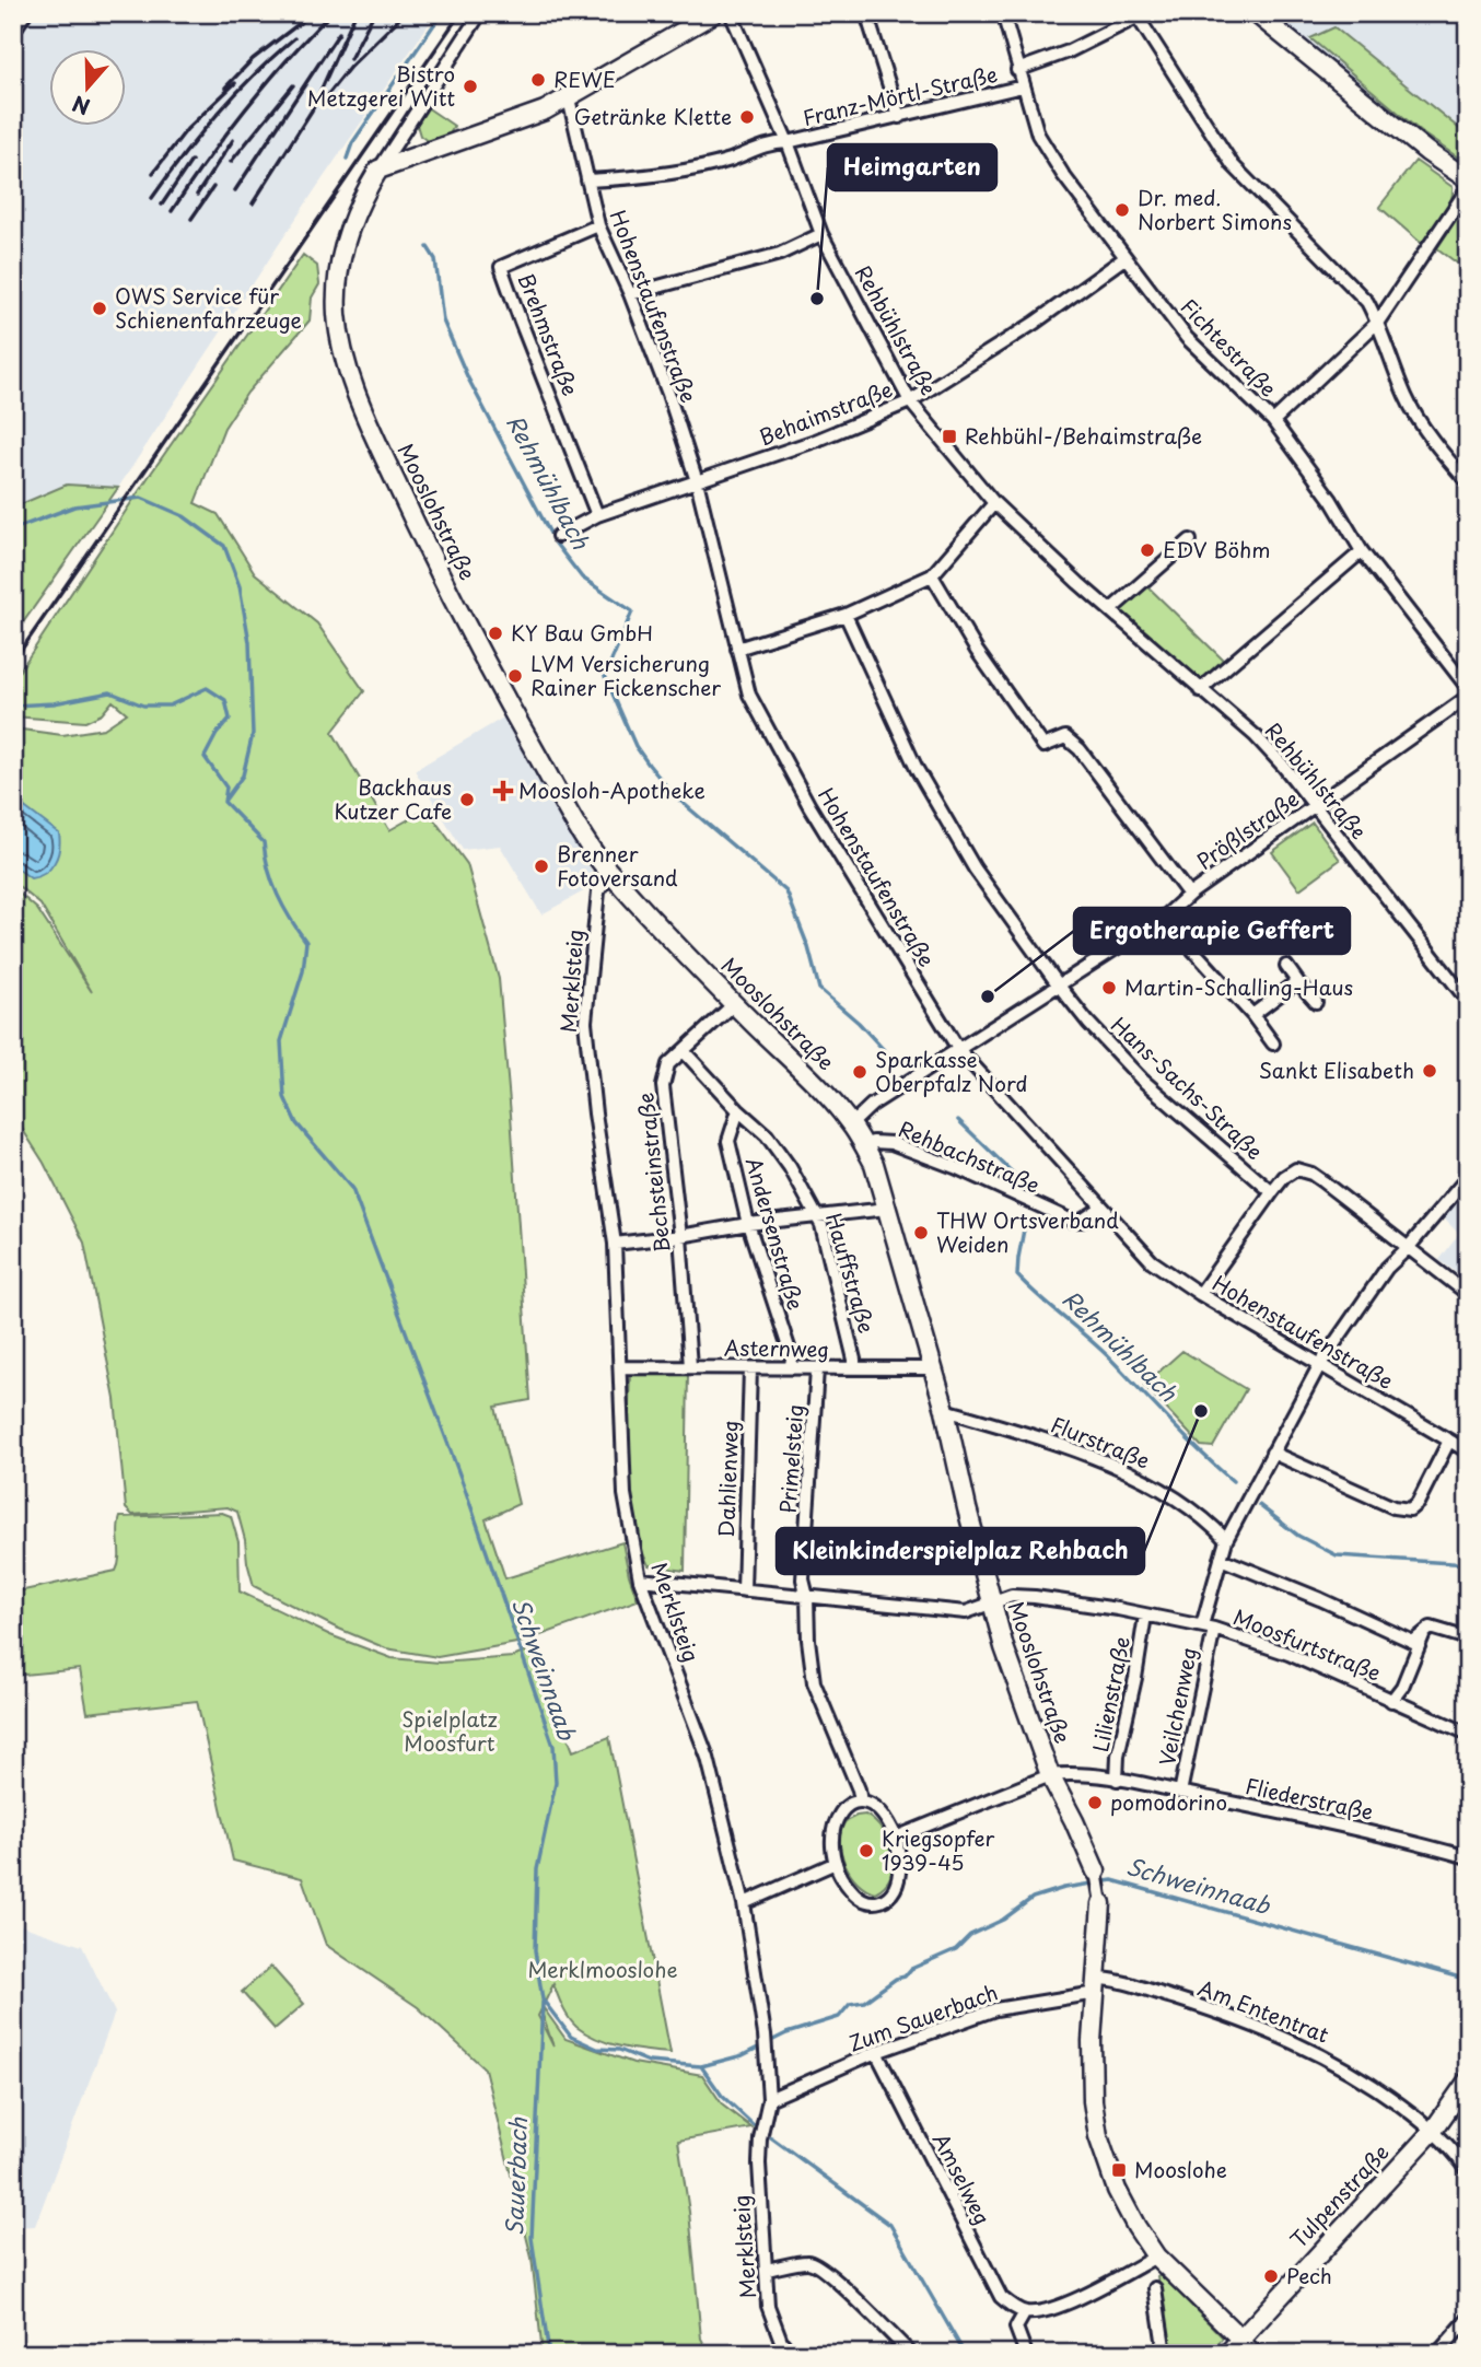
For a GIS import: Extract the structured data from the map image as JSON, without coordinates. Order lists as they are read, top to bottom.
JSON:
{
  "streets": {
    "street": [
      "Franz-Mörtl-Straße",
      "Hohenstaufenstraße",
      "Rehbühlstraße",
      "Brehmstraße",
      "Fichtestraße",
      "Behaimstraße",
      "Mooslohstraße",
      "Prößlstraße",
      "Merklsteig",
      "Hans-Sachs-Straße",
      "Rehbachstraße",
      "Bechsteinstraße",
      "Andersenstraße",
      "Hauffstraße",
      "Asternweg",
      "Flurstraße",
      "Primelsteig",
      "Dahlienweg",
      "Moosfurtstraße",
      "Lilienstraße",
      "Veilchenweg",
      "Fliederstraße",
      "Am Ententrat",
      "Zum Sauerbach",
      "Amselweg",
      "Tulpenstraße"
    ]
  },
  "crossings": [
    ["Franz-Mörtl-Straße", "Hohenstaufenstraße"],
    ["Franz-Mörtl-Straße", "Rehbühlstraße"],
    ["Franz-Mörtl-Straße", "Fichtestraße"],
    ["Hohenstaufenstraße", "Brehmstraße"],
    ["Hohenstaufenstraße", "Behaimstraße"],
    ["Hohenstaufenstraße", "Prößlstraße"],
    ["Hohenstaufenstraße", "Rehbachstraße"],
    ["Hohenstaufenstraße", "Veilchenweg"],
    ["Rehbühlstraße", "Behaimstraße"],
    ["Rehbühlstraße", "Prößlstraße"],
    ["Brehmstraße", "Behaimstraße"],
    ["Fichtestraße", "Behaimstraße"],
    ["Mooslohstraße", "Prößlstraße"],
    ["Mooslohstraße", "Merklsteig"],
    ["Mooslohstraße", "Rehbachstraße"],
    ["Mooslohstraße", "Bechsteinstraße"],
    ["Mooslohstraße", "Asternweg"],
    ["Mooslohstraße", "Flurstraße"],
    ["Mooslohstraße", "Moosfurtstraße"],
    ["Mooslohstraße", "Fliederstraße"],
    ["Mooslohstraße", "Am Ententrat"],
    ["Mooslohstraße", "Zum Sauerbach"],
    ["Mooslohstraße", "Tulpenstraße"],
    ["Prößlstraße", "Hans-Sachs-Straße"],
    ["Merklsteig", "Asternweg"],
    ["Merklsteig", "Moosfurtstraße"],
    ["Merklsteig", "Zum Sauerbach"],
    ["Bechsteinstraße", "Hauffstraße"],
    ["Bechsteinstraße", "Asternweg"],
    ["Andersenstraße", "Hauffstraße"],
    ["Andersenstraße", "Asternweg"],
    ["Hauffstraße", "Asternweg"],
    ["Asternweg", "Primelsteig"],
    ["Asternweg", "Dahlienweg"],
    ["Flurstraße", "Veilchenweg"],
    ["Primelsteig", "Moosfurtstraße"],
    ["Dahlienweg", "Moosfurtstraße"],
    ["Moosfurtstraße", "Lilienstraße"],
    ["Moosfurtstraße", "Veilchenweg"],
    ["Lilienstraße", "Fliederstraße"],
    ["Veilchenweg", "Fliederstraße"],
    ["Am Ententrat", "Zum Sauerbach"],
    ["Am Ententrat", "Tulpenstraße"],
    ["Zum Sauerbach", "Amselweg"]
  ],
  "water": ["Rehmühlbach", "Schweinnaab", "Sauerbach"],
  "parks": ["Spielplatz Moosfurt", "Merklmooslohe"],
  "places": {
    "other": [
      "REWE",
      "Bistro Metzgerei Witt",
      "Getränke Klette",
      "Dr. med. Norbert Simons",
      "Heimgarten",
      "OWS Service für Schienenfahrzeuge",
      "EDV Böhm",
      "KY Bau GmbH",
      "LVM Versicherung Rainer Fickenscher",
      "Backhaus Kutzer Cafe",
      "Brenner Fotoversand",
      "Martin-Schalling-Haus",
      "Ergotherapie Geffert",
      "Sankt Elisabeth",
      "Sparkasse Oberpfalz Nord",
      "THW Ortsverband Weiden",
      "Kleinkinderspielplaz Rehbach",
      "pomodorino",
      "Kriegsopfer 1939-45",
      "Pech"
    ],
    "transit": ["Rehbühl-/Behaimstraße", "Mooslohe"],
    "health": ["Moosloh-Apotheke"]
  },
  "north": "bottom"
}
